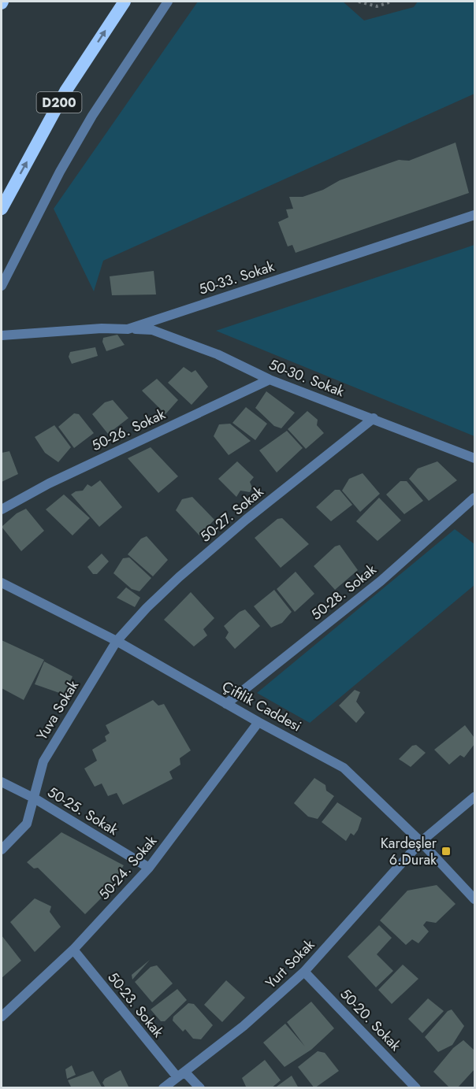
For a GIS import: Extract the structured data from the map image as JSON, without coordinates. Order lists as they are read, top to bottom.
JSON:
{
  "streets": {
    "highway": ["D200"],
    "street": [
      "50-33. Sokak",
      "50-30. Sokak",
      "50-26. Sokak",
      "50-27. Sokak",
      "50-28. Sokak",
      "Çiftlik Caddesi",
      "Yuva Sokak",
      "50-25. Sokak",
      "50-24. Sokak",
      "Yurt Sokak",
      "50-23. Sokak",
      "50-20. Sokak"
    ]
  },
  "crossings": [
    ["50-33. Sokak", "50-30. Sokak"],
    ["50-30. Sokak", "50-26. Sokak"],
    ["50-30. Sokak", "50-27. Sokak"],
    ["50-27. Sokak", "Çiftlik Caddesi"],
    ["50-27. Sokak", "Yuva Sokak"],
    ["50-28. Sokak", "Çiftlik Caddesi"],
    ["Çiftlik Caddesi", "Yuva Sokak"],
    ["Çiftlik Caddesi", "50-24. Sokak"],
    ["Çiftlik Caddesi", "Yurt Sokak"],
    ["Yuva Sokak", "50-25. Sokak"],
    ["50-25. Sokak", "50-24. Sokak"],
    ["50-24. Sokak", "50-23. Sokak"],
    ["Yurt Sokak", "50-23. Sokak"],
    ["Yurt Sokak", "50-20. Sokak"]
  ],
  "places": {
    "transit": ["Kardeşler 6.Durak"]
  }
}
